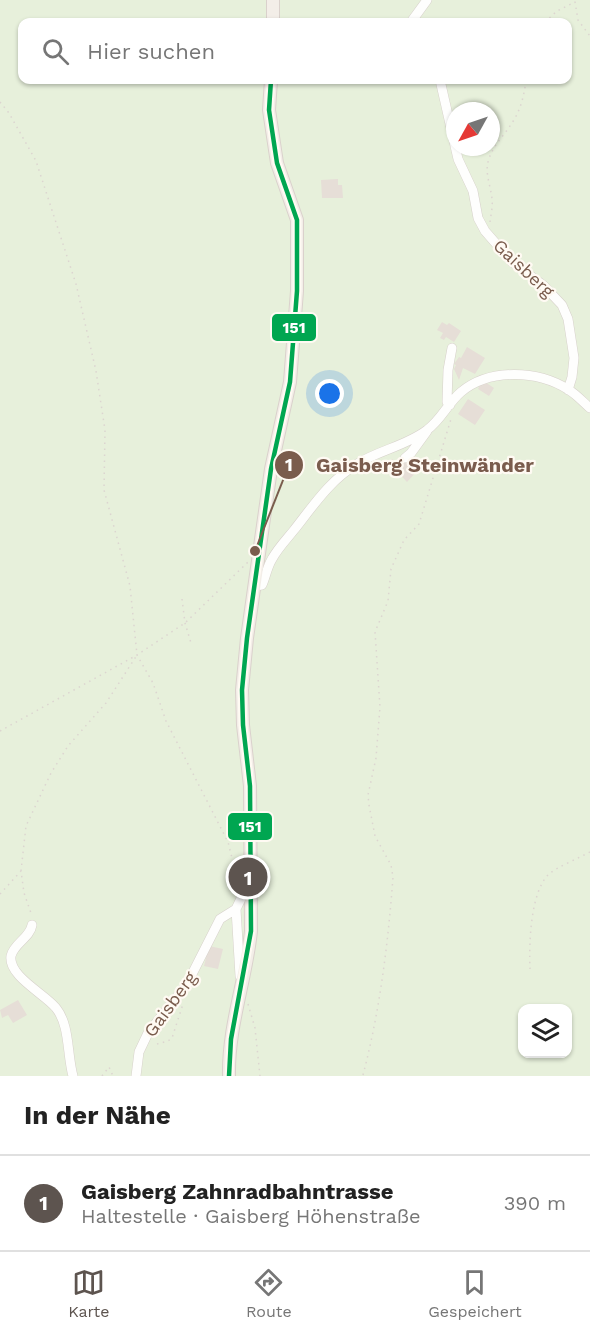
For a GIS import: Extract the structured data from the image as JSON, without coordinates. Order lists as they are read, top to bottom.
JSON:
{
  "streets": {
    "street": ["Gaisberg"]
  },
  "places": ["Gaisberg Steinwänder"],
  "lines": ["transit line 151"],
  "north": "bottom left",
  "page": {
    "search": "Hier suchen",
    "pins": "1",
    "heading": "In der Nähe",
    "list": [
      {
        "mark": "1",
        "name": "Gaisberg Zahnradbahntrasse",
        "note": "Haltestelle · Gaisberg Höhenstraße",
        "value": "390 m"
      }
    ],
    "nav": ["Karte", "Route", "Gespeichert"]
  }
}
